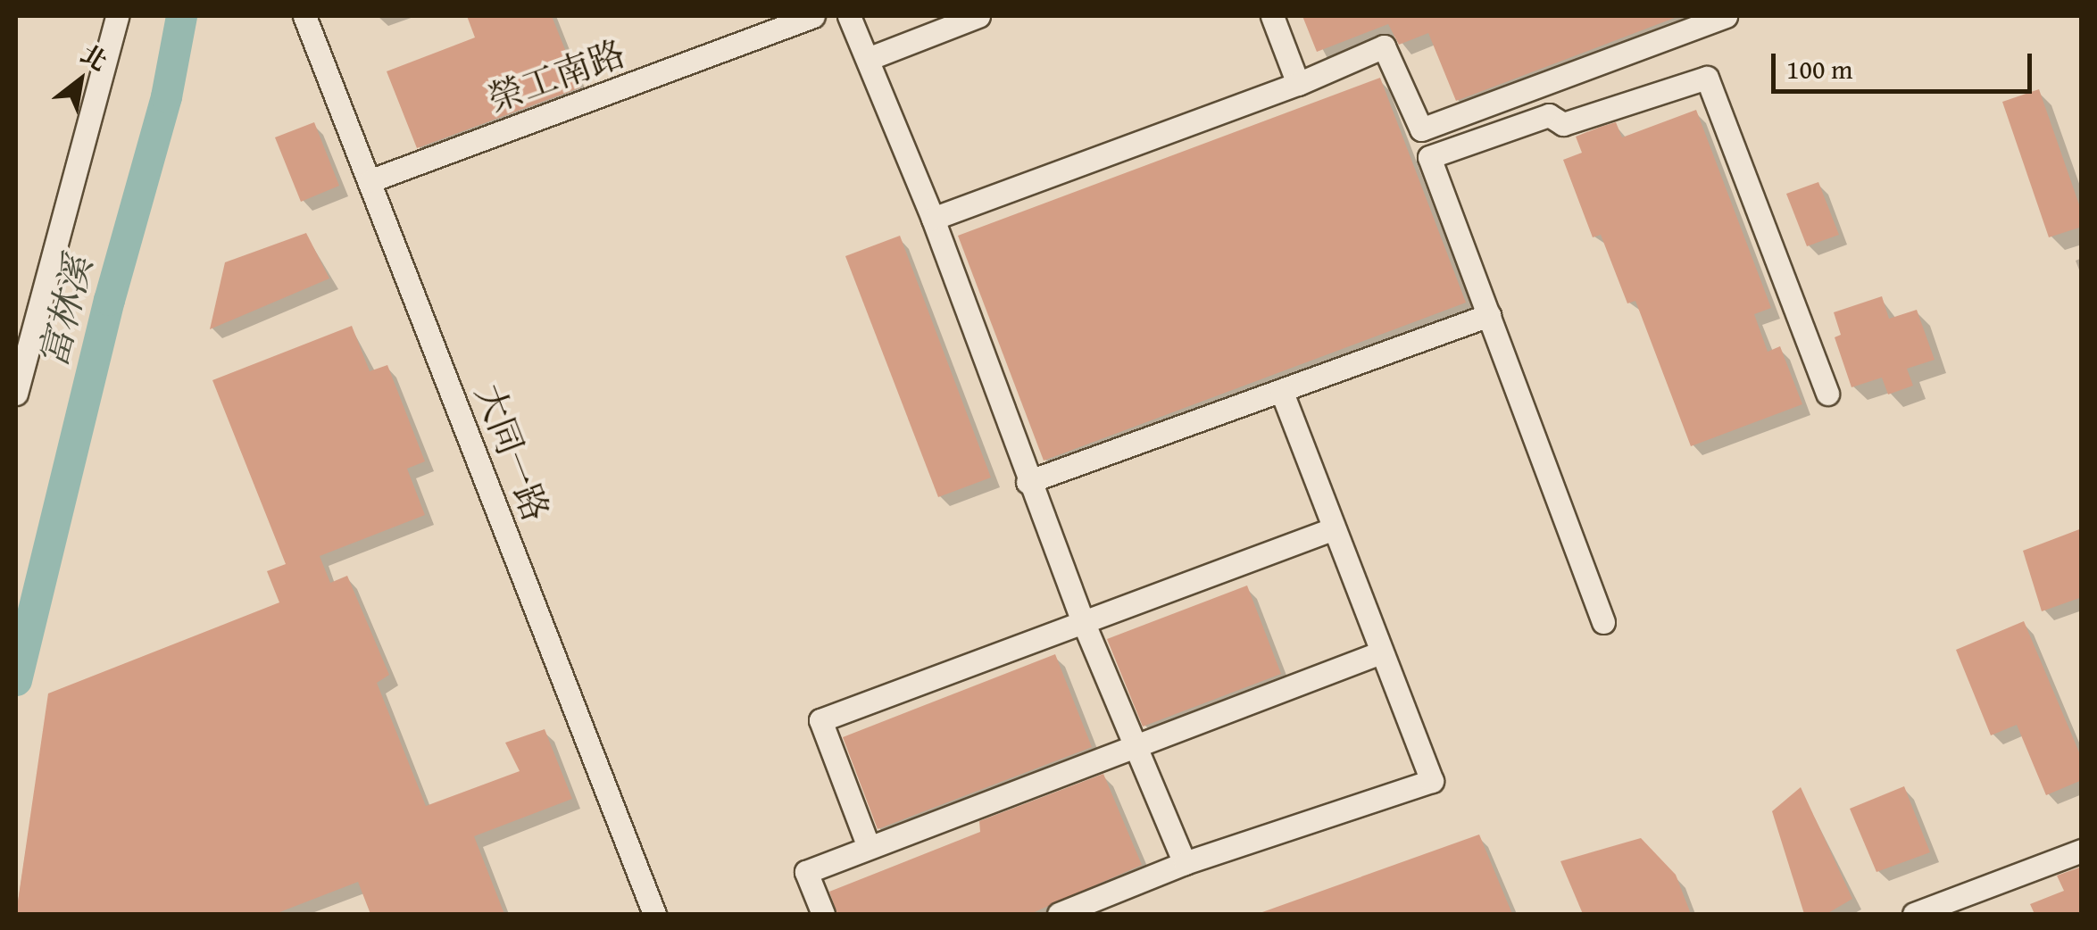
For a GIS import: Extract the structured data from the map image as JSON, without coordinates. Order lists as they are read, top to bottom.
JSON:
{
  "streets": {
    "street": ["榮工南路", "大同一路"]
  },
  "crossings": [
    ["榮工南路", "大同一路"]
  ],
  "water": ["富林溪"],
  "scale_bar": "100 m",
  "north": "top right"
}
